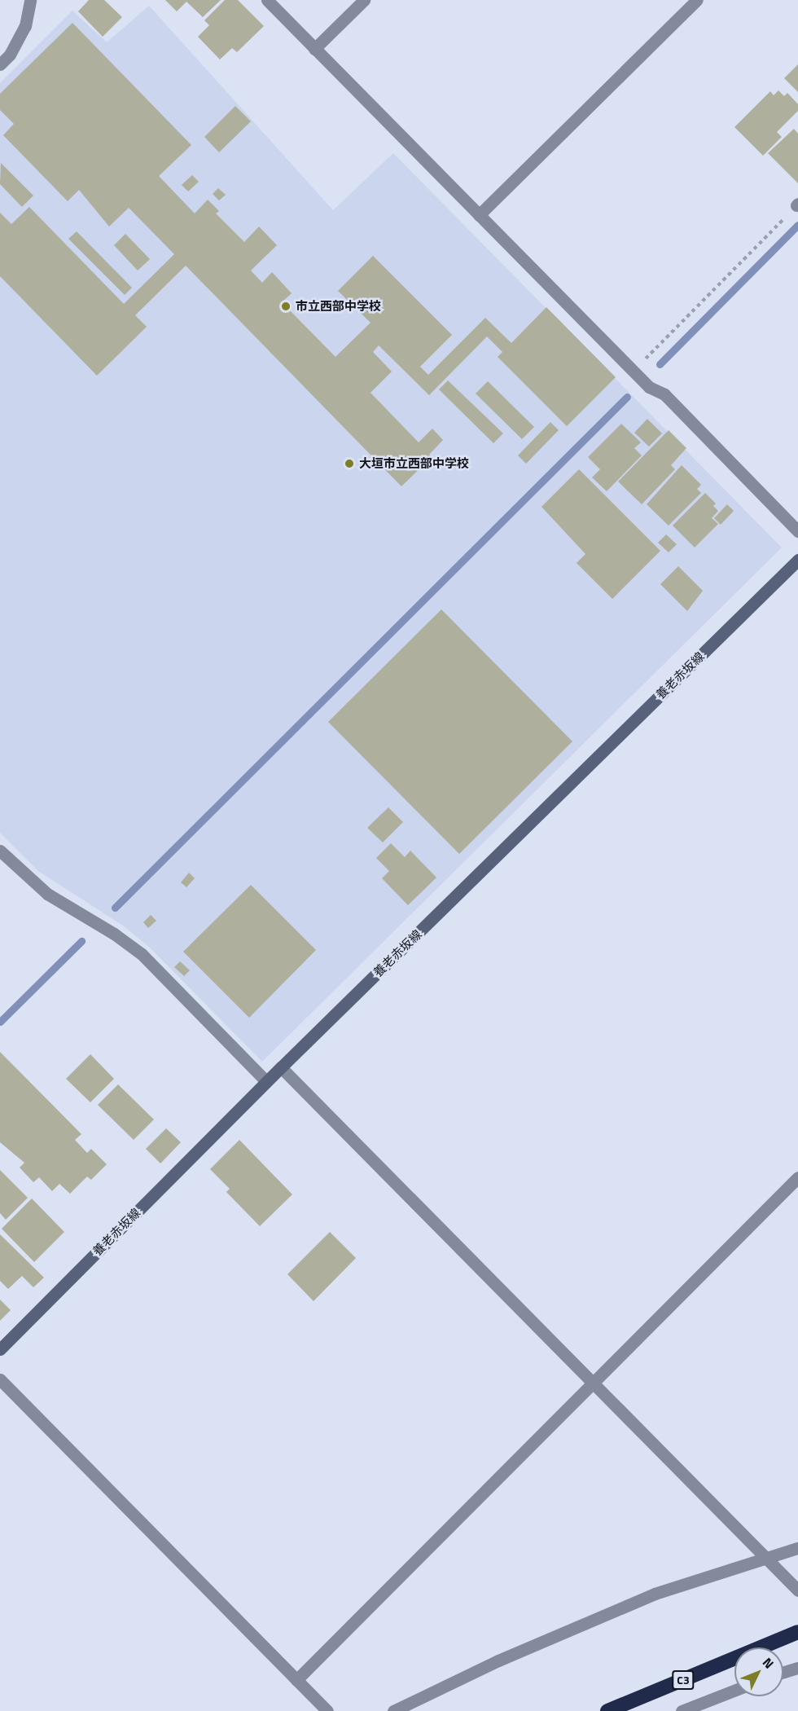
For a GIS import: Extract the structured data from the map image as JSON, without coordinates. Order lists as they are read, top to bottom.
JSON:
{
  "streets": {
    "highway": ["C3"],
    "main road": ["養老赤坂線"]
  },
  "places": ["市立西部中学校", "大垣市立西部中学校"],
  "north": "top right"
}
